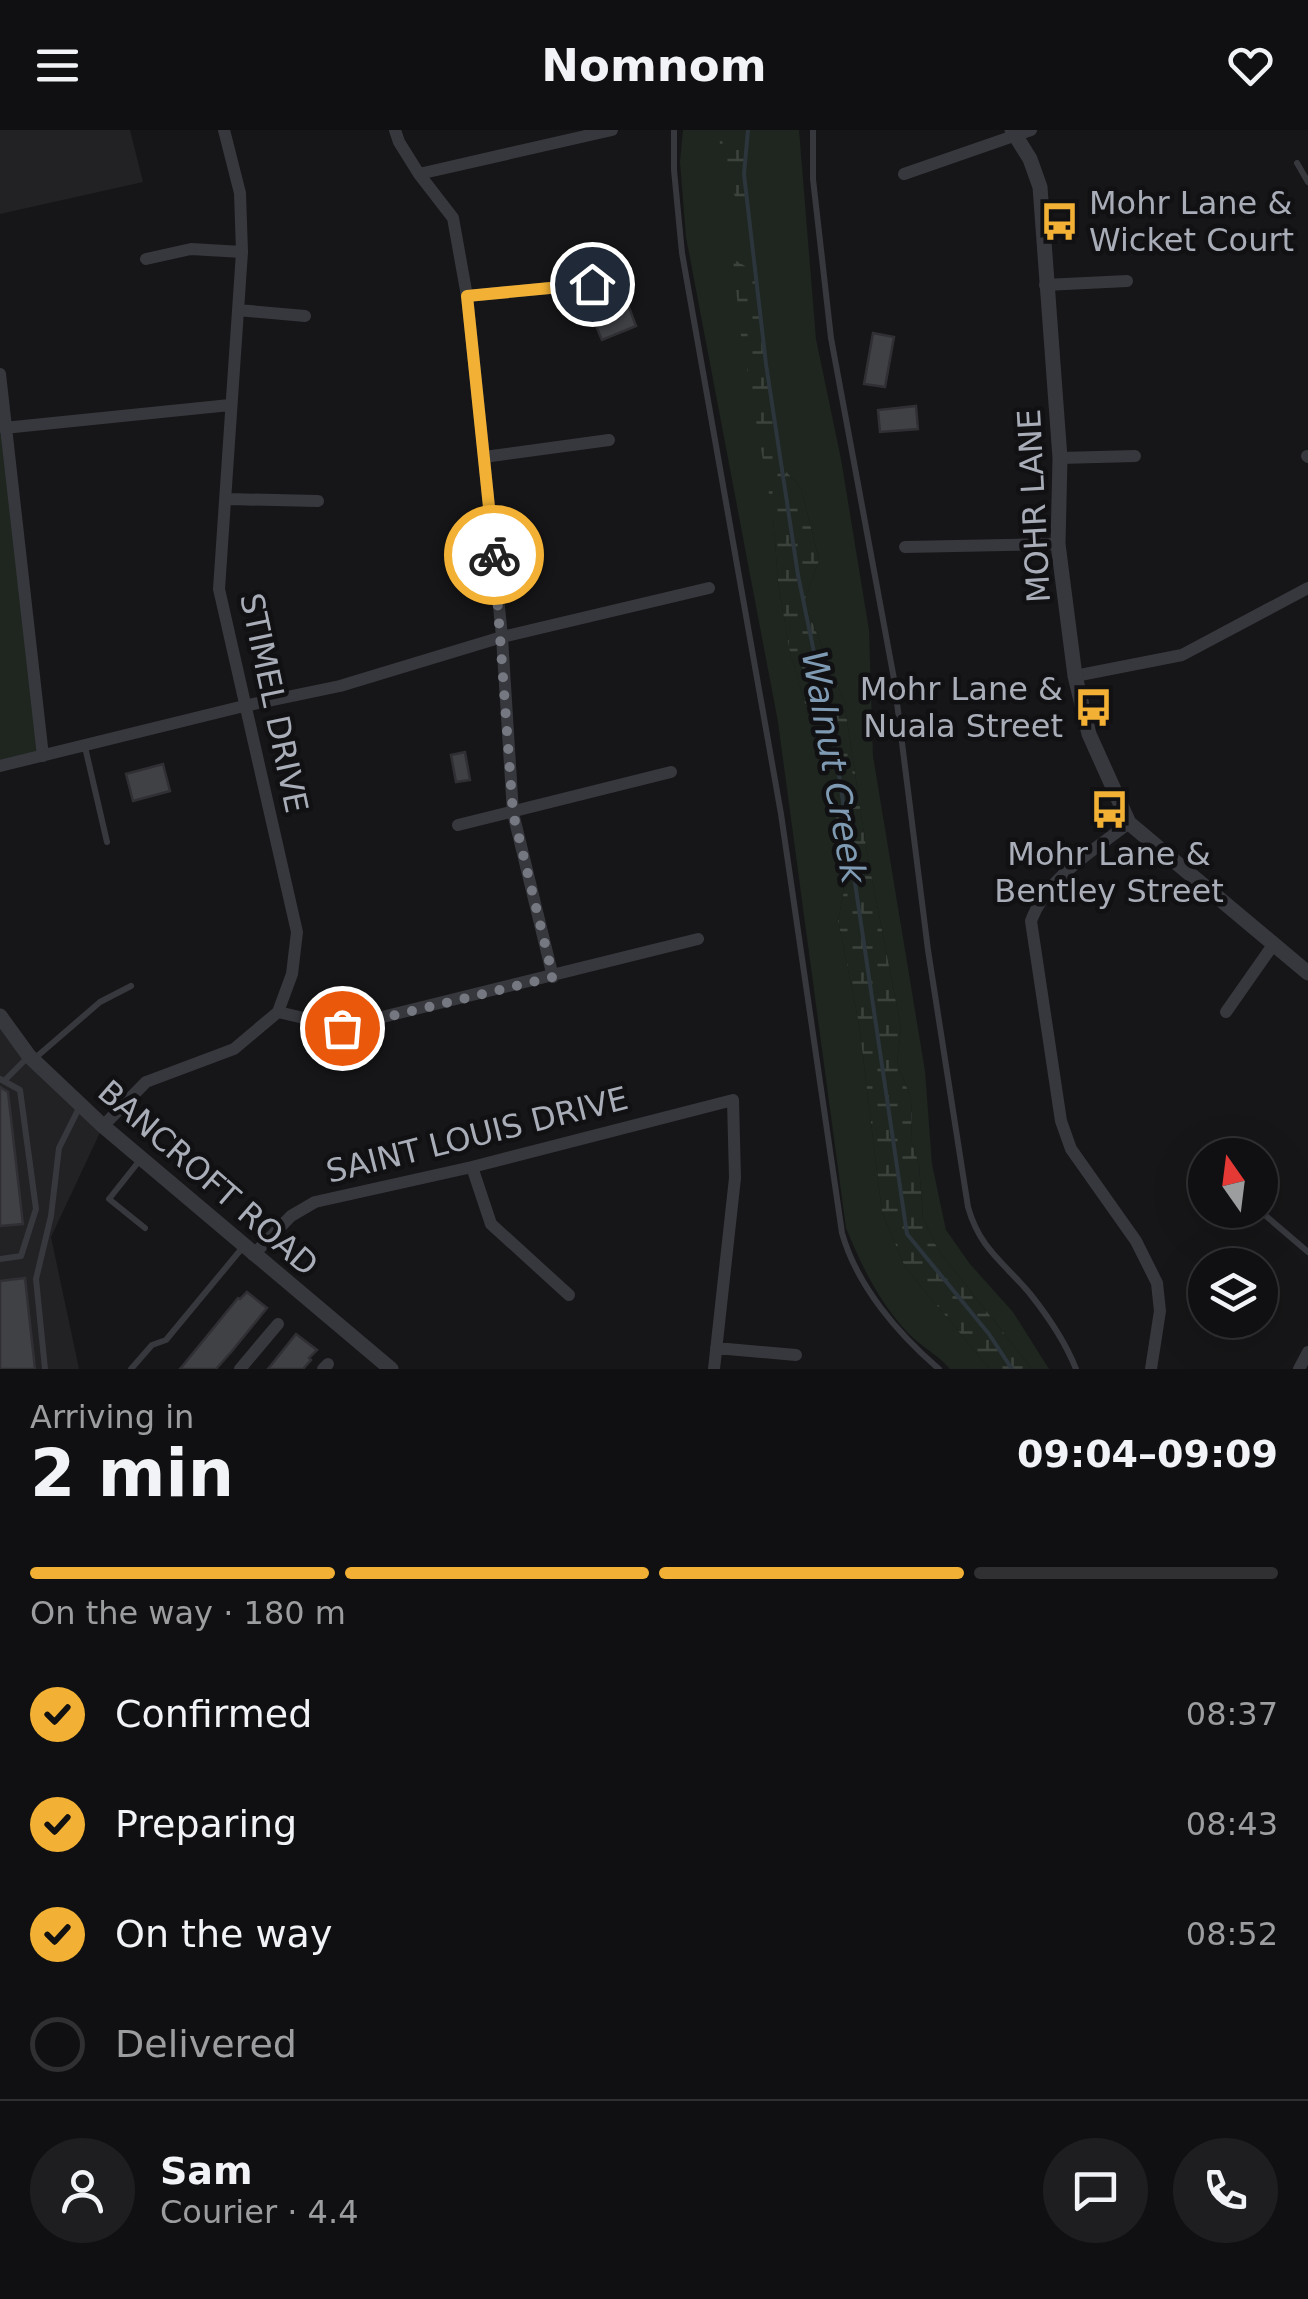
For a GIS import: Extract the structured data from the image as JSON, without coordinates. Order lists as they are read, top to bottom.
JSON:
{
  "streets": {
    "street": [
      "MOHR LANE",
      "STIMEL DRIVE",
      "SAINT LOUIS DRIVE",
      "BANCROFT ROAD"
    ]
  },
  "crossings": [
    ["SAINT LOUIS DRIVE", "BANCROFT ROAD"]
  ],
  "water": ["Walnut Creek"],
  "places": {
    "bus stop": ["Mohr Lane & Wicket Court", "Mohr Lane & Nuala Street", "Mohr Lane & Bentley Street"]
  },
  "north": "top",
  "page": {
    "header": "Nomnom",
    "heading": ["2 min", "Arriving in", "09:04–09:09"],
    "panel": ["Sam", "Courier · 4.4"],
    "bar": "On the way · 180 m",
    "list": [
      ["Confirmed", "08:37"],
      ["Preparing", "08:43"],
      ["On the way", "08:52"],
      "Delivered"
    ]
  }
}
